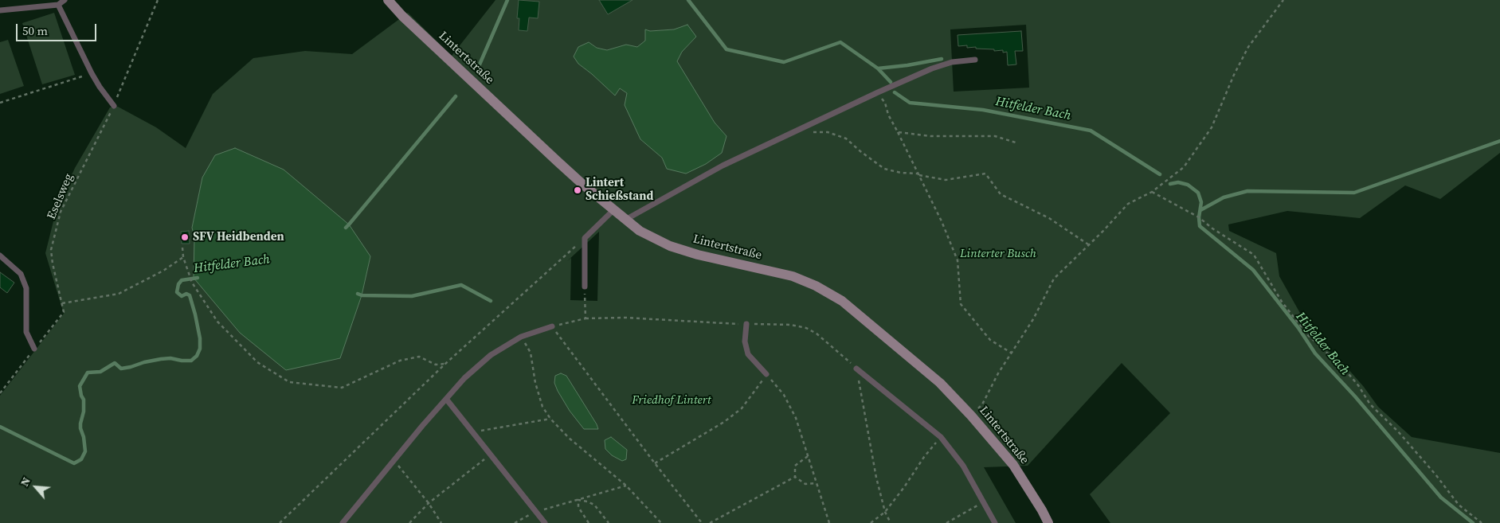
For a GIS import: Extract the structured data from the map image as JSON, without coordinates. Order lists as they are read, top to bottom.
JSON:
{
  "streets": {
    "main road": ["Lintertstraße"],
    "path": ["Eselsweg"]
  },
  "water": ["Hitfelder Bach"],
  "parks": ["Linterter Busch", "Friedhof Lintert"],
  "places": ["Lintert Schießstand", "SFV Heidbenden"],
  "scale_bar": "50 m",
  "north": "top left"
}
